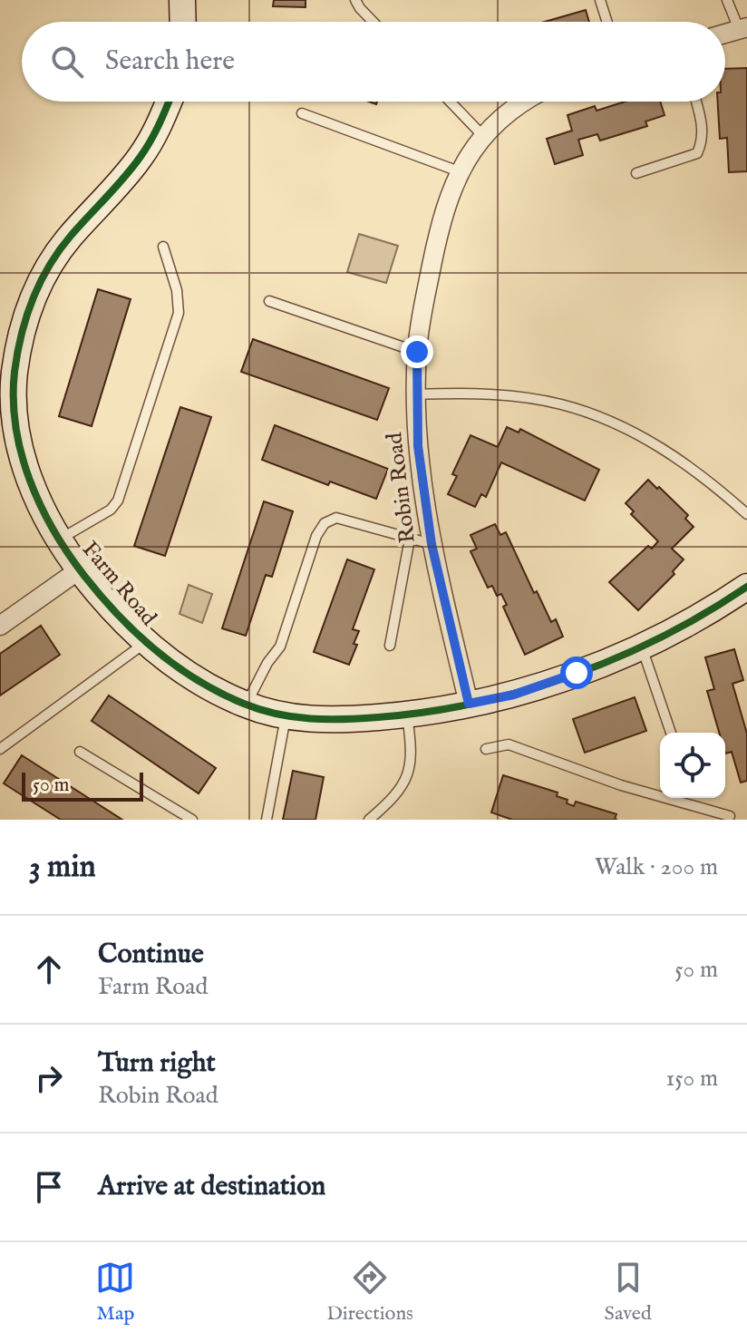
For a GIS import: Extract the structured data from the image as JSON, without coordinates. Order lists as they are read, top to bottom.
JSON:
{
  "streets": {
    "street": ["Robin Road", "Farm Road"]
  },
  "crossings": [
    ["Robin Road", "Farm Road"]
  ],
  "scale_bar": "50 m",
  "page": {
    "search": "Search here",
    "scale": "50 m",
    "heading": ["3 min", "Walk · 200 m"],
    "list": [
      ["Continue", "Farm Road", "50 m"],
      ["Turn right", "Robin Road", "150 m"],
      "Arrive at destination"
    ],
    "nav": ["Map", "Directions", "Saved"]
  }
}
